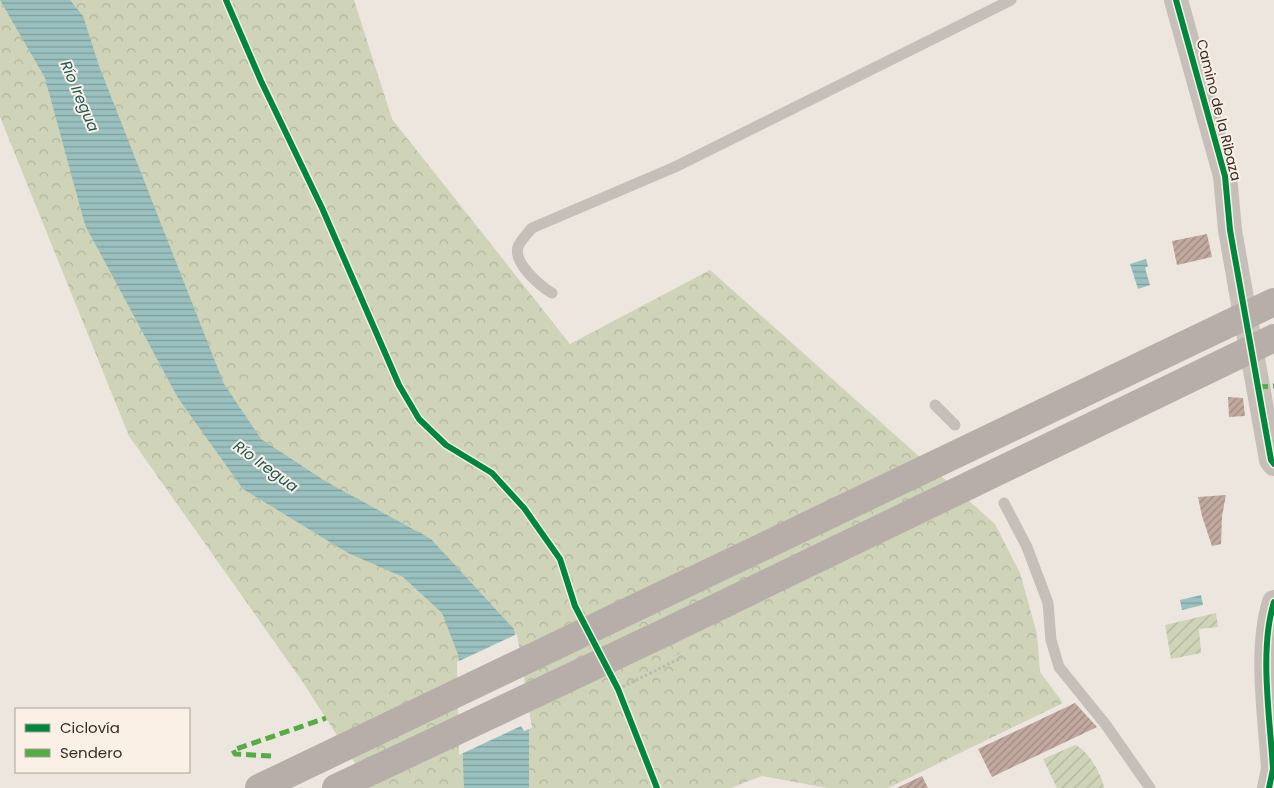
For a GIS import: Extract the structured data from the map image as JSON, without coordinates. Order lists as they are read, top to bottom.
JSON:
{
  "streets": {
    "street": ["Camino de la Ribaza"]
  },
  "water": ["Río Iregua"],
  "legend": ["Ciclovía", "Sendero"]
}
